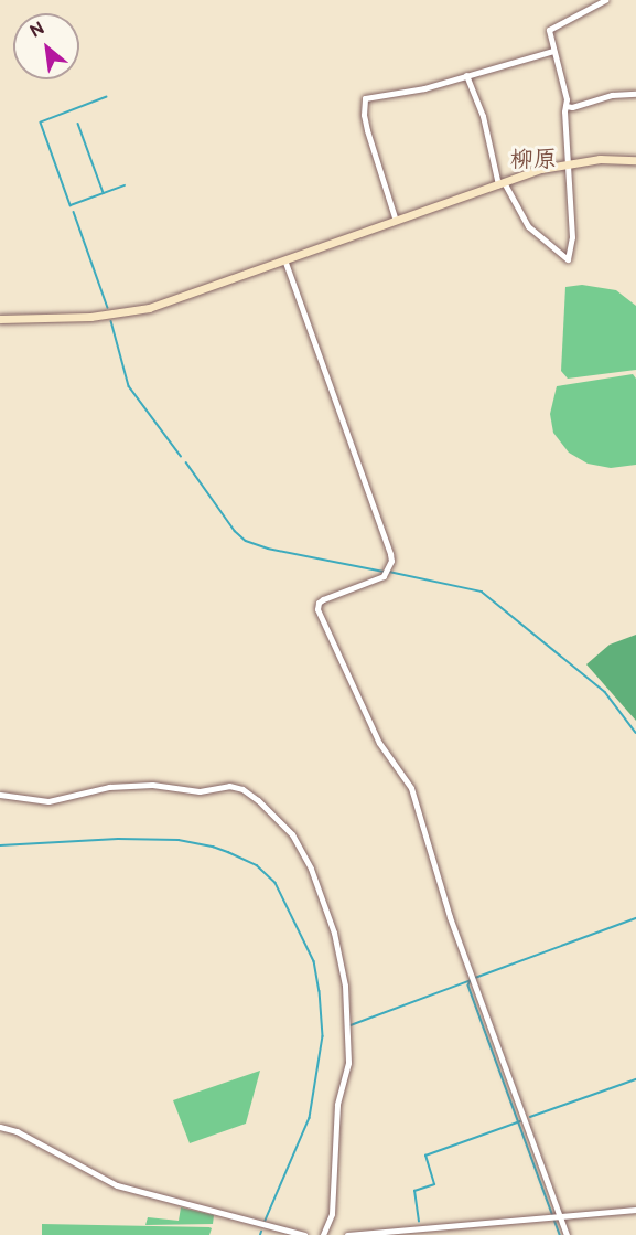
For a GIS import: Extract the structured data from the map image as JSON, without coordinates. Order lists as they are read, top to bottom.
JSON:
{
  "districts": ["柳原"],
  "north": "top left"
}
